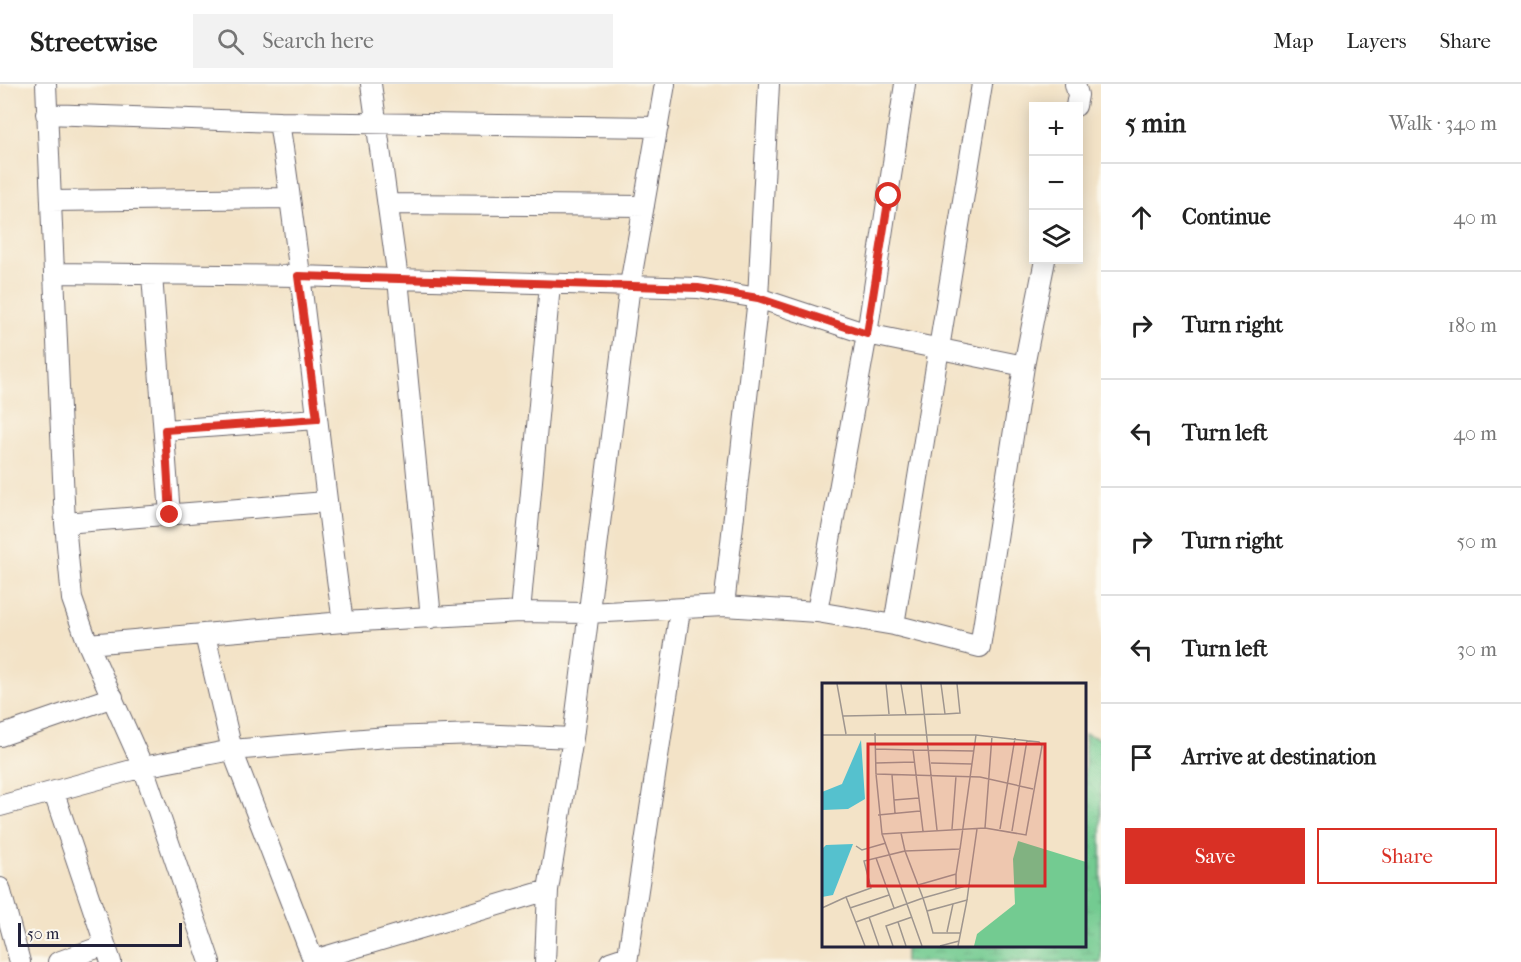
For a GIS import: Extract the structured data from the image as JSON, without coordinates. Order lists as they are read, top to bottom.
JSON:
{
  "scale_bar": "50 m",
  "page": {
    "header": "Streetwise",
    "search": "Search here",
    "nav": ["Map", "Layers", "Share"],
    "heading": ["5 min", "Walk · 340 m"],
    "map_buttons": ["+", "−"],
    "list": [
      ["Continue", "40 m"],
      ["Turn right", "180 m"],
      ["Turn left", "40 m"],
      ["Turn right", "50 m"],
      ["Turn left", "30 m"],
      "Arrive at destination"
    ],
    "buttons": ["Save", "Share"],
    "scale": "50 m"
  }
}
